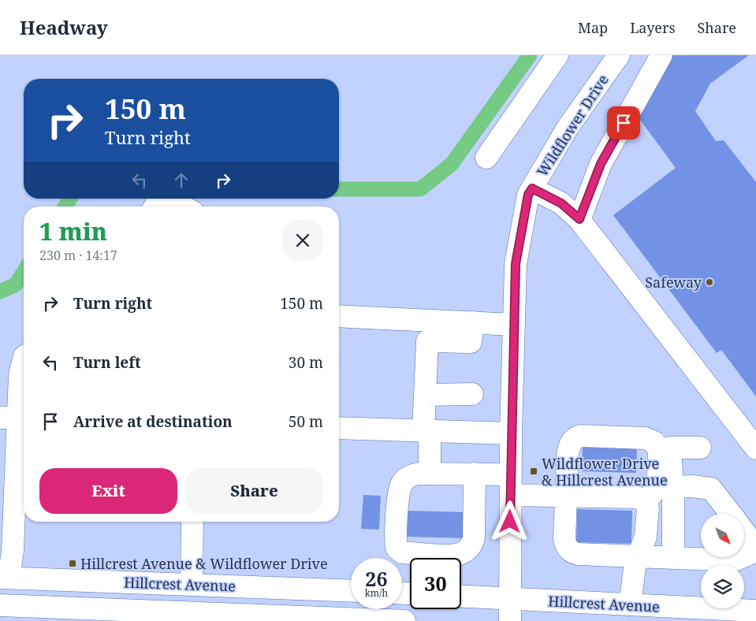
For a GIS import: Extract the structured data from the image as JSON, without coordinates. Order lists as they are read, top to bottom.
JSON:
{
  "streets": {
    "main road": ["Wildflower Drive", "Hillcrest Avenue"]
  },
  "crossings": [
    ["Wildflower Drive", "Hillcrest Avenue"]
  ],
  "places": {
    "other": ["Safeway"],
    "transit": ["Wildflower Drive & Hillcrest Avenue", "Hillcrest Avenue & Wildflower Drive"]
  },
  "north": "bottom right",
  "page": {
    "header": "Headway",
    "nav": ["Map", "Layers", "Share"],
    "turn": ["150 m", "Turn right"],
    "heading": ["1 min", "230 m · 14:17"],
    "list": [
      {
        "name": "Turn right",
        "value": "150 m"
      },
      {
        "name": "Turn left",
        "value": "30 m"
      },
      {
        "name": "Arrive at destination",
        "value": "50 m"
      }
    ],
    "buttons": ["Exit", "Share"],
    "speed": "26 km/h",
    "limit": "30"
  }
}
